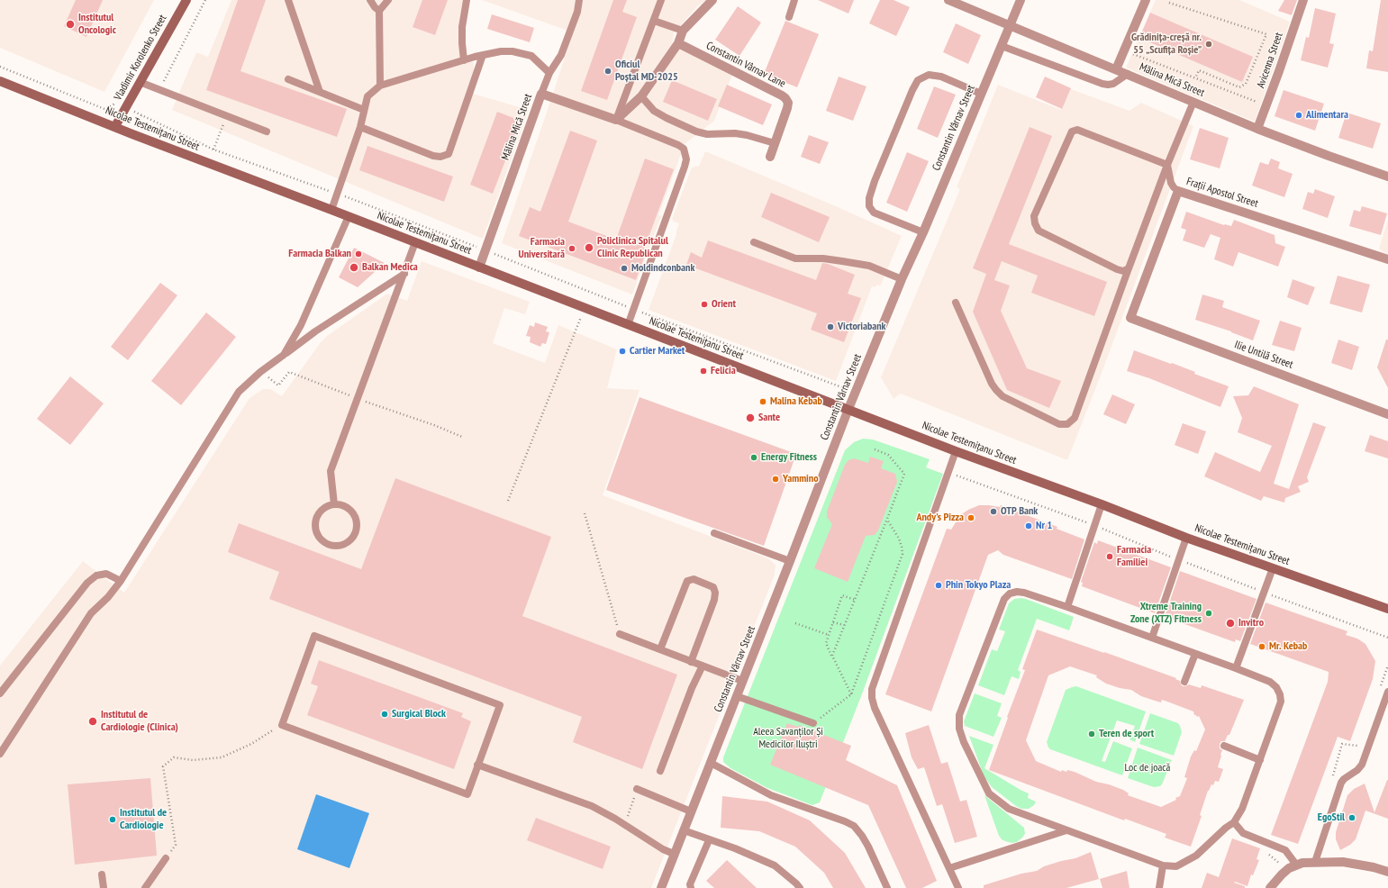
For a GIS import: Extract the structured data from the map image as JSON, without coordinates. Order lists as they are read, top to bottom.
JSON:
{
  "streets": {
    "main road": ["Vladimir Korolenko Street", "Nicolae Testemițanu Street"],
    "street": [
      "Avicenna Street",
      "Constantin Vârnav Lane",
      "Mălina Mică Street",
      "Constantin Vârnav Street",
      "Frații Apostol Street",
      "Ilie Untilă Street"
    ]
  },
  "crossings": [
    ["Vladimir Korolenko Street", "Nicolae Testemițanu Street"],
    ["Avicenna Street", "Mălina Mică Street"],
    ["Mălina Mică Street", "Constantin Vârnav Street"],
    ["Mălina Mică Street", "Nicolae Testemițanu Street"],
    ["Constantin Vârnav Street", "Nicolae Testemițanu Street"],
    ["Frații Apostol Street", "Ilie Untilă Street"]
  ],
  "parks": ["Aleea Savanților Și Medicilor Iluștri", "Loc de joacă"],
  "places": [
    "Institutul Oncologic",
    "Grădinița-creșă nr. 55 „Scufița Roșie”",
    "Oficiul Poștal MD-2025",
    "Alimentara",
    "Policlinica Spitalul Clinic Republican",
    "Farmacia Universitară",
    "Farmacia Balkan",
    "Balkan Medica",
    "Moldindconbank",
    "Orient",
    "Victoriabank",
    "Cartier Market",
    "Felicia",
    "Malina Kebab",
    "Sante",
    "Energy Fitness",
    "Yammino",
    "OTP Bank",
    "Andy's Pizza",
    "Nr 1",
    "Farmacia Familiei",
    "Phin Tokyo Plaza",
    "Xtreme Training Zone (XTZ) Fitness",
    "Invitro",
    "Mr. Kebab",
    "Surgical Block",
    "Institutul de Cardiologie (Clinica)",
    "Teren de sport",
    "EgoStil",
    "Institutul de Cardiologie"
  ]
}
